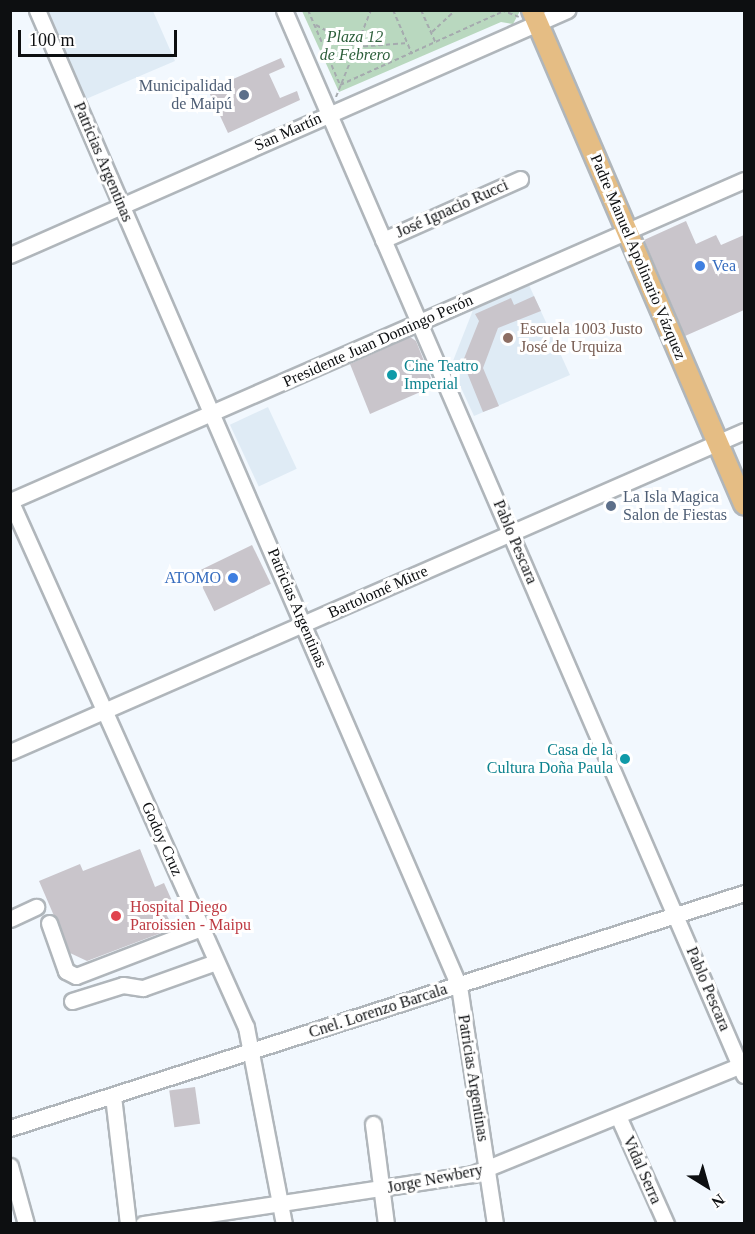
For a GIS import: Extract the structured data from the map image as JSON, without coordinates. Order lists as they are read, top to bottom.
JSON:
{
  "streets": {
    "main road": ["Padre Manuel Apolinario Vázquez"],
    "street": [
      "San Martín",
      "Patricias Argentinas",
      "José Ignacio Rucci",
      "Presidente Juan Domingo Perón",
      "Pablo Pescara",
      "Bartolomé Mitre",
      "Godoy Cruz",
      "Cnel. Lorenzo Barcala",
      "Vidal Serra",
      "Jorge Newbery"
    ]
  },
  "crossings": [
    ["San Martín", "Patricias Argentinas"],
    ["San Martín", "Padre Manuel Apolinario Vázquez"],
    ["San Martín", "Pablo Pescara"],
    ["Patricias Argentinas", "Presidente Juan Domingo Perón"],
    ["Patricias Argentinas", "Bartolomé Mitre"],
    ["Patricias Argentinas", "Cnel. Lorenzo Barcala"],
    ["Patricias Argentinas", "Jorge Newbery"],
    ["José Ignacio Rucci", "Pablo Pescara"],
    ["Padre Manuel Apolinario Vázquez", "Presidente Juan Domingo Perón"],
    ["Padre Manuel Apolinario Vázquez", "Bartolomé Mitre"],
    ["Presidente Juan Domingo Perón", "Pablo Pescara"],
    ["Presidente Juan Domingo Perón", "Godoy Cruz"],
    ["Pablo Pescara", "Bartolomé Mitre"],
    ["Pablo Pescara", "Cnel. Lorenzo Barcala"],
    ["Pablo Pescara", "Jorge Newbery"],
    ["Bartolomé Mitre", "Godoy Cruz"],
    ["Godoy Cruz", "Cnel. Lorenzo Barcala"],
    ["Godoy Cruz", "Jorge Newbery"],
    ["Vidal Serra", "Jorge Newbery"]
  ],
  "parks": ["Plaza 12 de Febrero"],
  "places": [
    "Municipalidad de Maipú",
    "Vea",
    "Escuela 1003 Justo José de Urquiza",
    "Cine Teatro Imperial",
    "La Isla Magica Salon de Fiestas",
    "ATOMO",
    "Casa de la Cultura Doña Paula",
    "Hospital Diego Paroissien - Maipu"
  ],
  "scale_bar": "100 m",
  "north": "bottom right"
}
